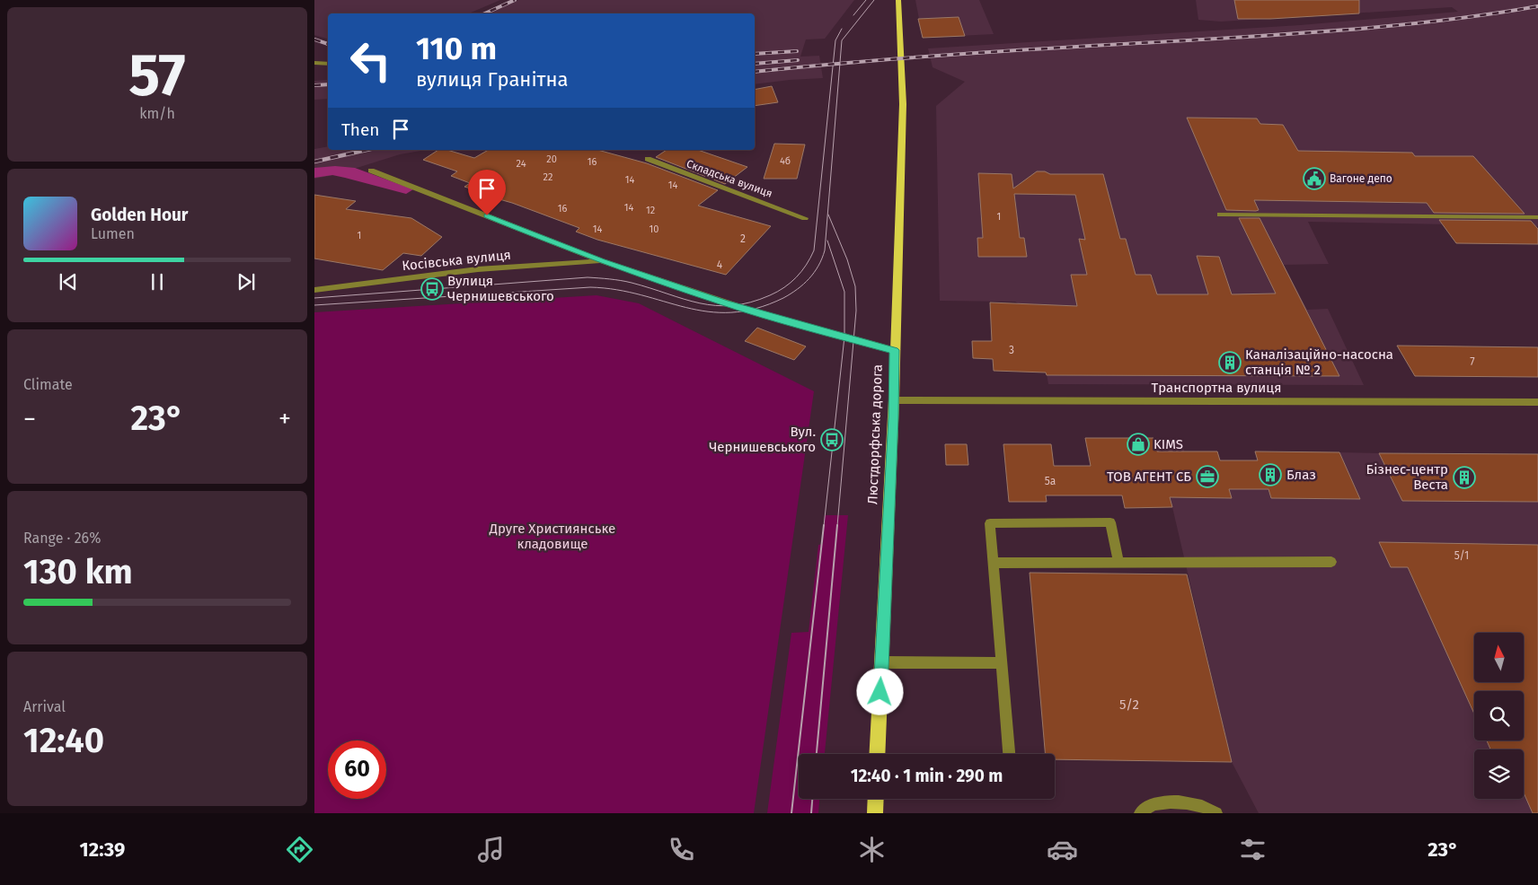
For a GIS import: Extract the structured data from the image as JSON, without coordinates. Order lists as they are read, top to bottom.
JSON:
{
  "streets": {
    "main road": ["Люстдорфська дорога"],
    "street": ["Складська вулиця", "Косівська вулиця", "Транспортна вулиця"]
  },
  "crossings": [
    ["Транспортна вулиця", "Люстдорфська дорога"]
  ],
  "parks": ["Друге Християнське кладовище"],
  "places": {
    "public building": ["Вагоне депо"],
    "bus stop": ["Вулиця Чернишевського", "Вул. Чернишевського"],
    "building": ["Каналізаційно-насосна станція № 2", "Блаз", "Бізнес-центр Веста"],
    "shop": ["KIMS"],
    "office": ["ТОВ АГЕНТ СБ"]
  },
  "house_numbers": [
    "20",
    "4б",
    "16",
    "24",
    "22",
    "14",
    "14",
    "14",
    "16",
    "12",
    "1",
    "14",
    "10",
    "1",
    "2",
    "4",
    "3",
    "7",
    "5а",
    "5/1",
    "5/2"
  ],
  "north": "top",
  "page": {
    "tile": [
      ["57", "km/h"],
      "Climate",
      ["Range · 26%", "130 km"],
      ["Arrival", "12:40"]
    ],
    "turn": ["110 m", "вулиця Гранітна"],
    "then": "Then",
    "song": ["Golden Hour", "Lumen"],
    "heat": ["−", "23°", "+"],
    "limit": "60",
    "trip": "12:40 · 1 min · 290 m",
    "tabs": ["12:39", "23°"]
  }
}
